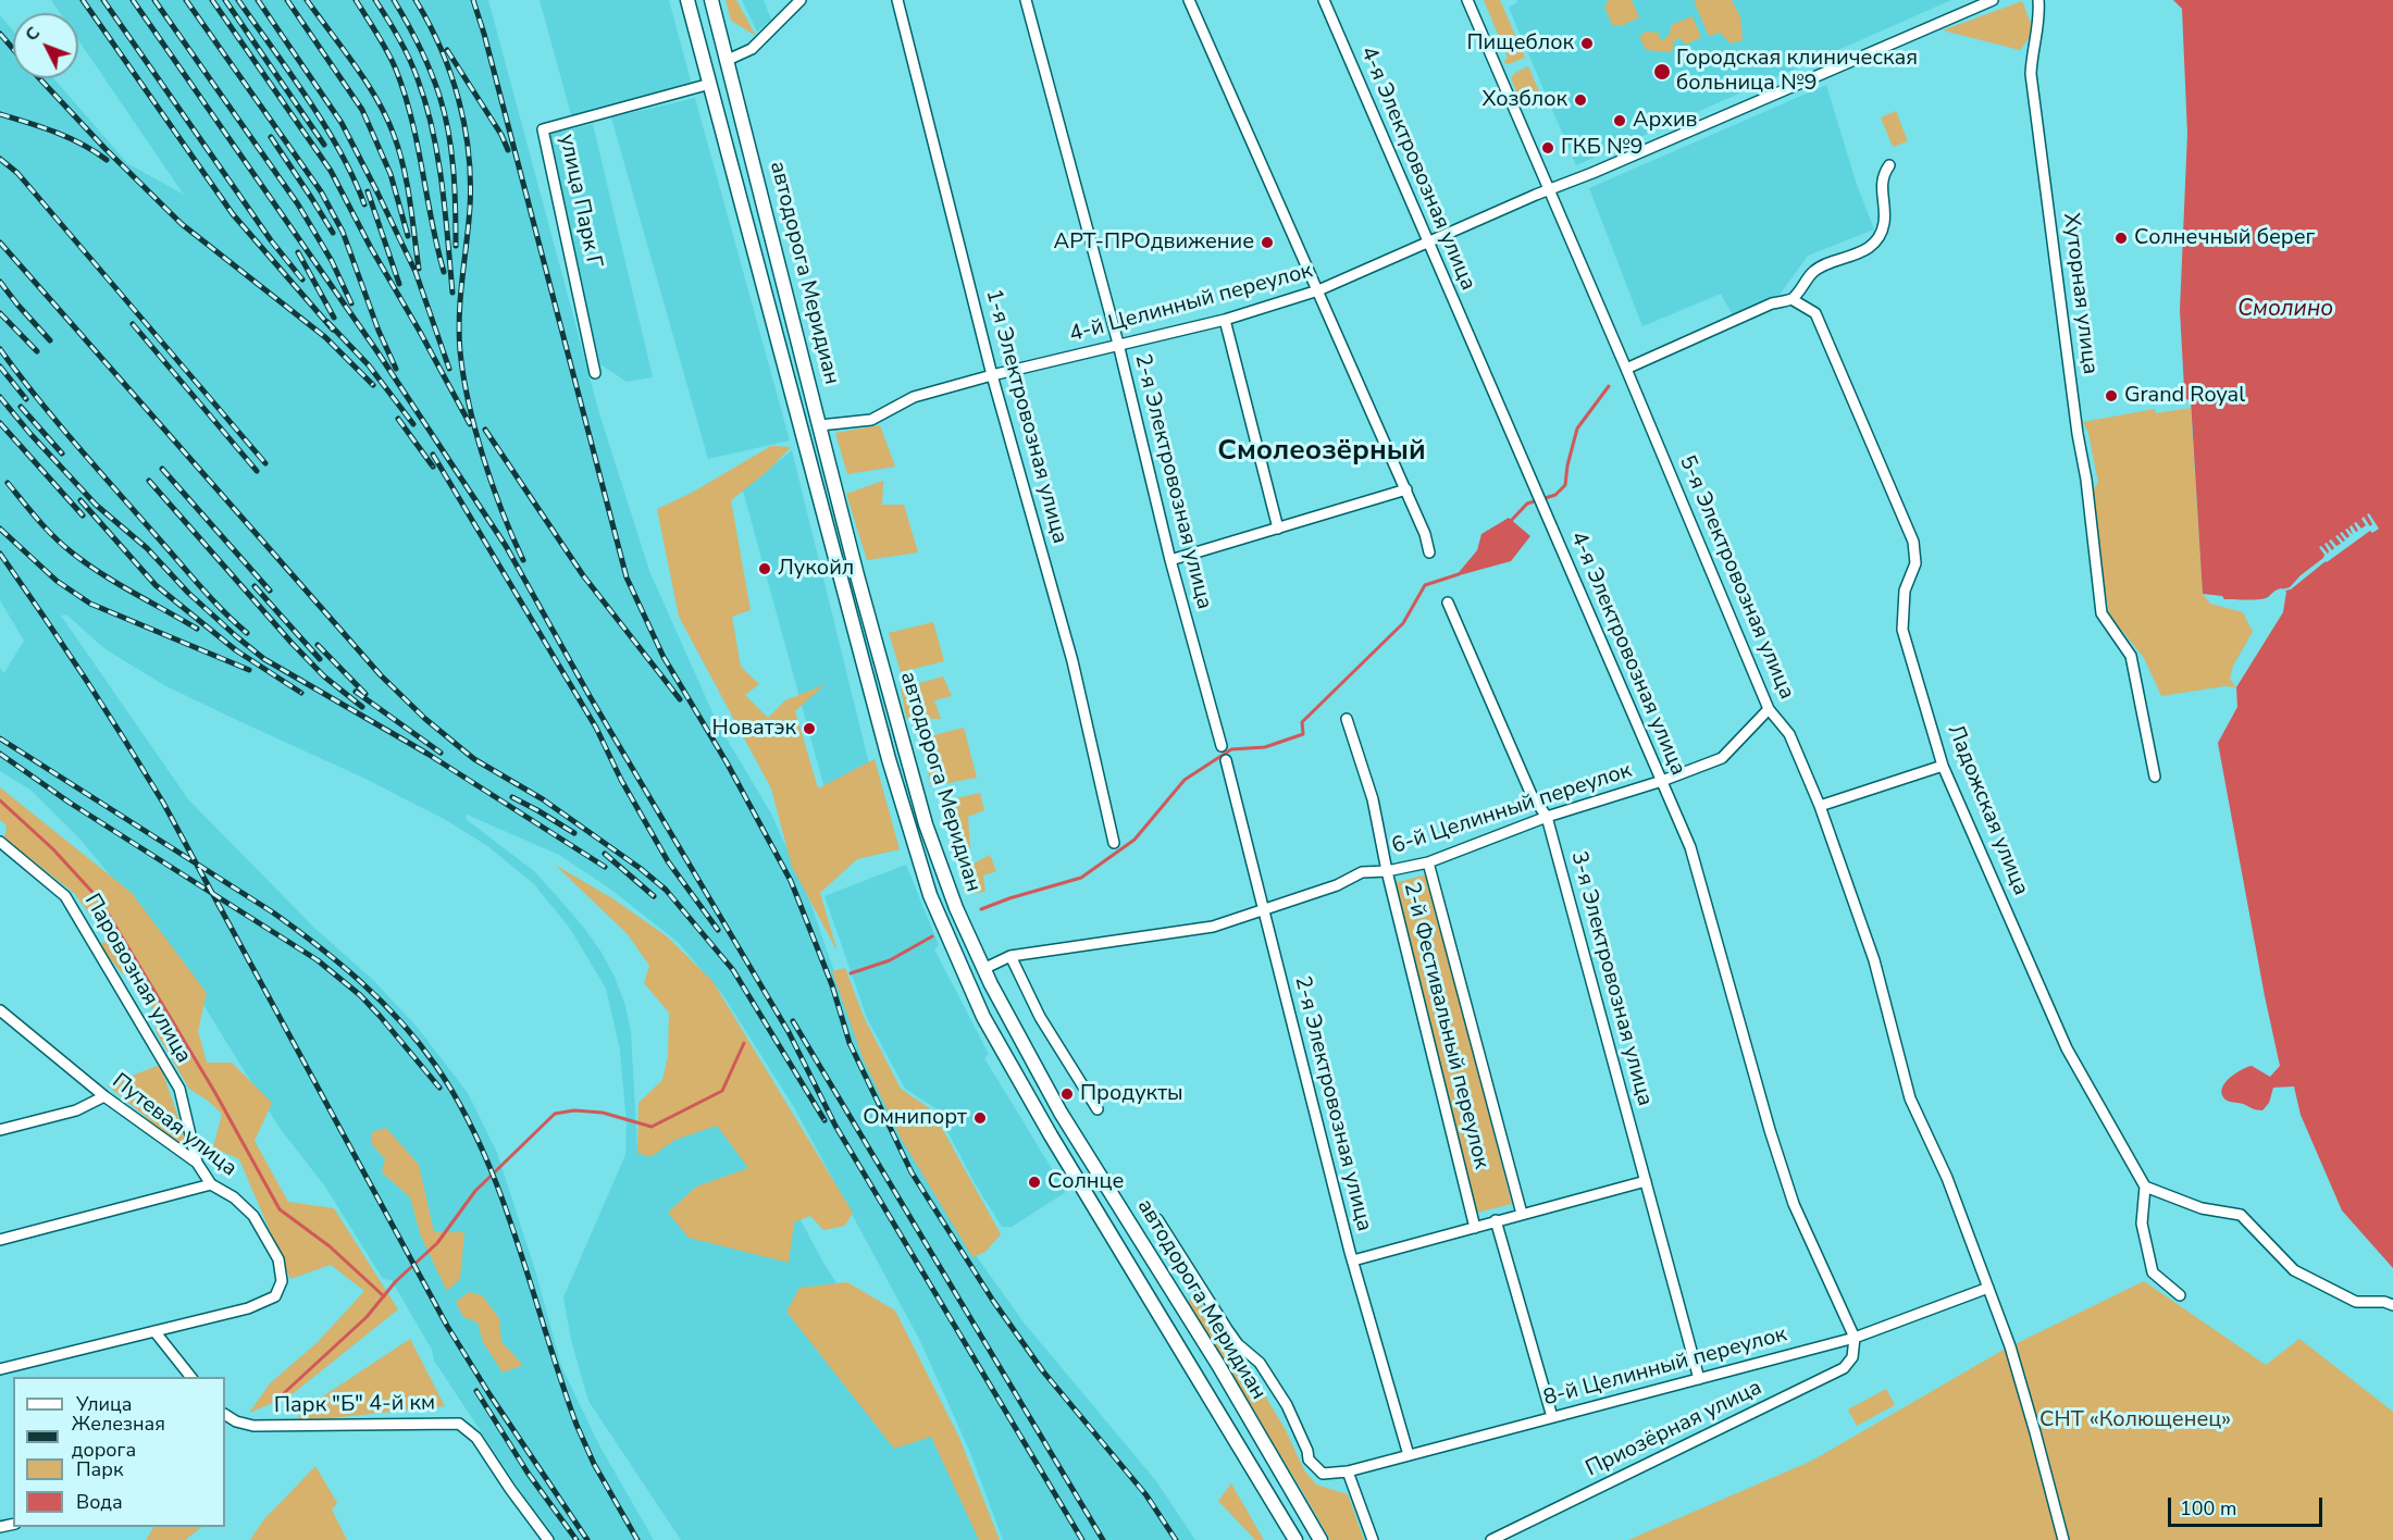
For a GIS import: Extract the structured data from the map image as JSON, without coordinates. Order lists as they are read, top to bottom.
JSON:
{
  "streets": {
    "main road": ["автодорога Меридиан"],
    "street": [
      "4-я Электровозная улица",
      "улица Парк Г",
      "Хуторная улица",
      "4-й Целинный переулок",
      "1-я Электровозная улица",
      "2-я Электровозная улица",
      "5-я Электровозная улица",
      "6-й Целинный переулок",
      "Ладожская улица",
      "Паровозная улица",
      "3-я Электровозная улица",
      "2-й Фестивальный переулок",
      "Путевая улица",
      "8-й Целинный переулок",
      "Парк \"Б\" 4-й км",
      "Приозёрная улица"
    ]
  },
  "crossings": [
    ["4-я Электровозная улица", "4-й Целинный переулок"],
    ["4-я Электровозная улица", "6-й Целинный переулок"],
    ["4-я Электровозная улица", "8-й Целинный переулок"],
    ["4-я Электровозная улица", "Приозёрная улица"],
    ["улица Парк Г", "автодорога Меридиан"],
    ["автодорога Меридиан", "4-й Целинный переулок"],
    ["автодорога Меридиан", "6-й Целинный переулок"],
    ["4-й Целинный переулок", "1-я Электровозная улица"],
    ["4-й Целинный переулок", "2-я Электровозная улица"],
    ["4-й Целинный переулок", "5-я Электровозная улица"],
    ["2-я Электровозная улица", "6-й Целинный переулок"],
    ["2-я Электровозная улица", "8-й Целинный переулок"],
    ["5-я Электровозная улица", "6-й Целинный переулок"],
    ["5-я Электровозная улица", "8-й Целинный переулок"],
    ["6-й Целинный переулок", "3-я Электровозная улица"],
    ["6-й Целинный переулок", "2-й Фестивальный переулок"],
    ["Паровозная улица", "Путевая улица"],
    ["3-я Электровозная улица", "8-й Целинный переулок"],
    ["8-й Целинный переулок", "Приозёрная улица"]
  ],
  "districts": ["Смолеозёрный"],
  "water": ["Смолино"],
  "parks": ["СНТ «Колющенец»"],
  "places": [
    "Пищеблок",
    "Городская клиническая больница №9",
    "Хозблок",
    "Архив",
    "ГКБ №9",
    "Солнечный берег",
    "АРТ-ПРОдвижение",
    "Grand Royal",
    "Лукойл",
    "Новатэк",
    "Продукты",
    "Омнипорт",
    "Солнце"
  ],
  "legend": [
    "Улица",
    "Железная дорога",
    "Парк",
    "Вода"
  ],
  "scale_bar": "100 m",
  "north": "top left"
}
